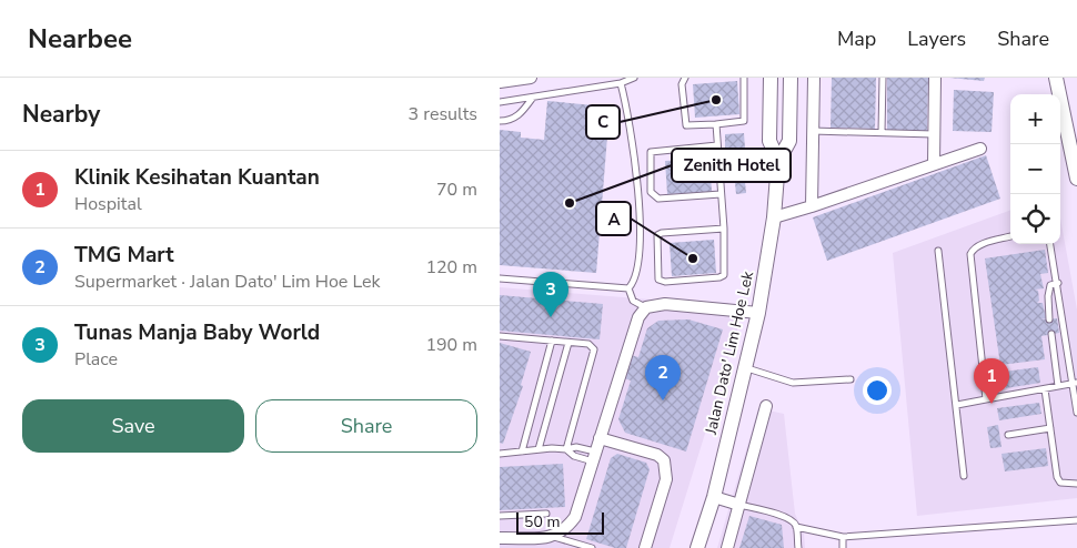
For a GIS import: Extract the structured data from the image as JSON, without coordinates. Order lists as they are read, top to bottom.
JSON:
{
  "streets": {
    "street": ["Jalan Dato' Lim Hoe Lek"]
  },
  "places": ["C", "Zenith Hotel", "A"],
  "scale_bar": "50 m",
  "page": {
    "header": "Nearbee",
    "nav": ["Map", "Layers", "Share"],
    "heading": ["Nearby", "3 results"],
    "map_buttons": ["+", "−"],
    "list": [
      {
        "mark": "1",
        "name": "Klinik Kesihatan Kuantan",
        "note": "Hospital",
        "value": "70 m"
      },
      {
        "mark": "2",
        "name": "TMG Mart",
        "note": "Supermarket · Jalan Dato' Lim Hoe Lek",
        "value": "120 m"
      },
      {
        "mark": "3",
        "name": "Tunas Manja Baby World",
        "note": "Place",
        "value": "190 m"
      }
    ],
    "pins": ["3", "2", "1"],
    "buttons": ["Save", "Share"],
    "scale": "50 m"
  }
}
